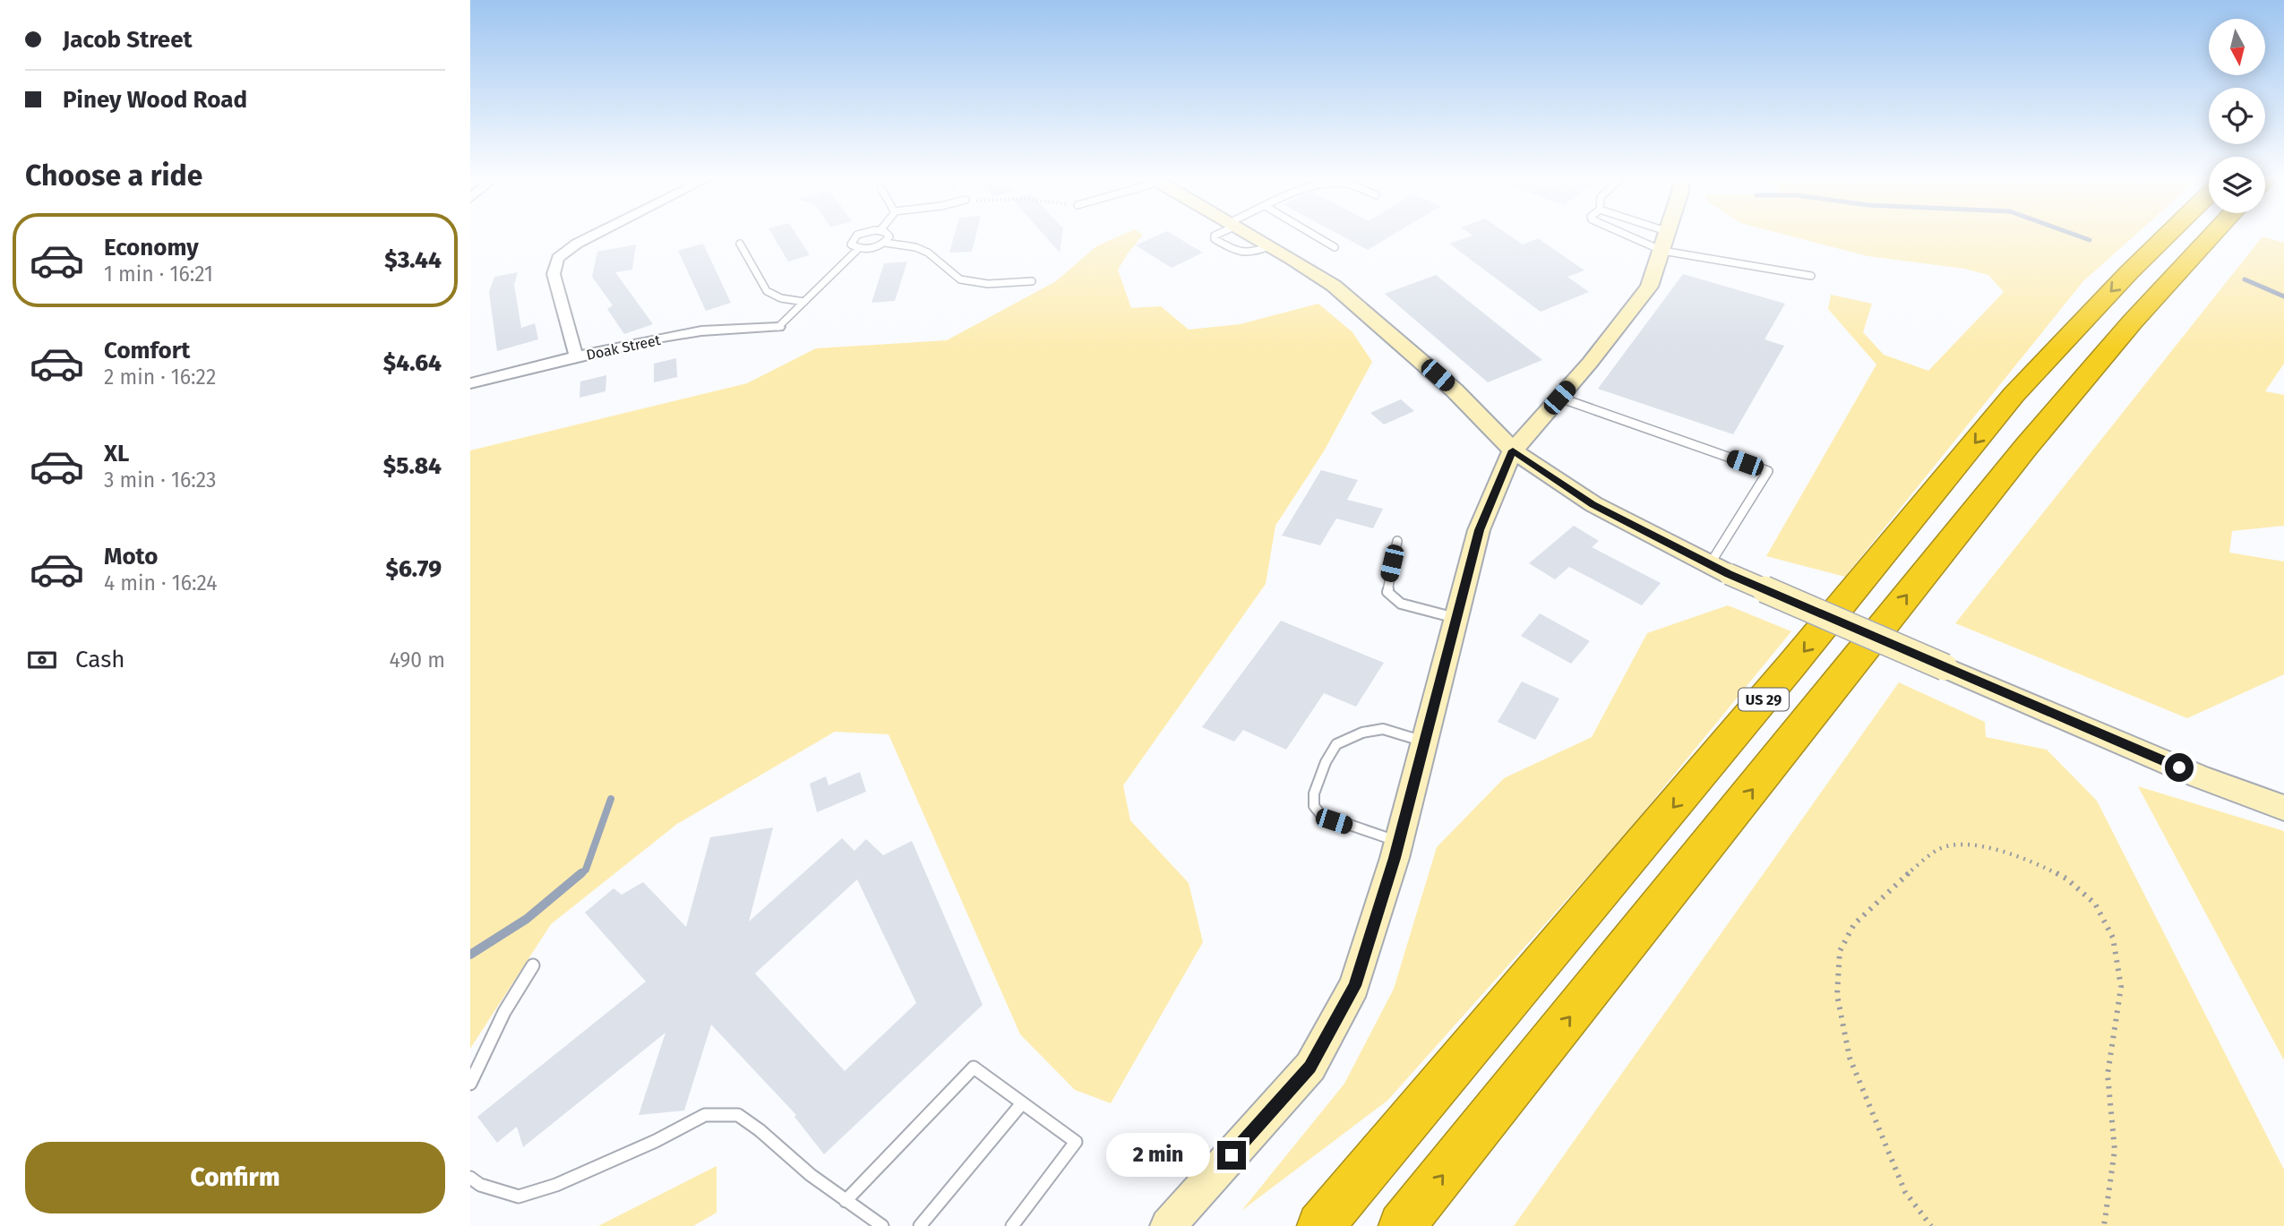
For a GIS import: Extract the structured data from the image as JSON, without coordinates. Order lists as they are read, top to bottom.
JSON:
{
  "streets": {
    "highway": ["US 29"],
    "street": ["Doak Street"]
  },
  "north": "bottom",
  "page": {
    "banner": ["Jacob Street", "Piney Wood Road"],
    "heading": "Choose a ride",
    "list": [
      {
        "name": "Economy",
        "note": "1 min · 16:21",
        "value": "$3.44"
      },
      {
        "name": "Comfort",
        "note": "2 min · 16:22",
        "value": "$4.64"
      },
      {
        "name": "XL",
        "note": "3 min · 16:23",
        "value": "$5.84"
      },
      {
        "name": "Moto",
        "note": "4 min · 16:24",
        "value": "$6.79"
      }
    ],
    "pay": ["Cash", "490 m"],
    "buttons": "Confirm",
    "bubble": "2 min"
  }
}
